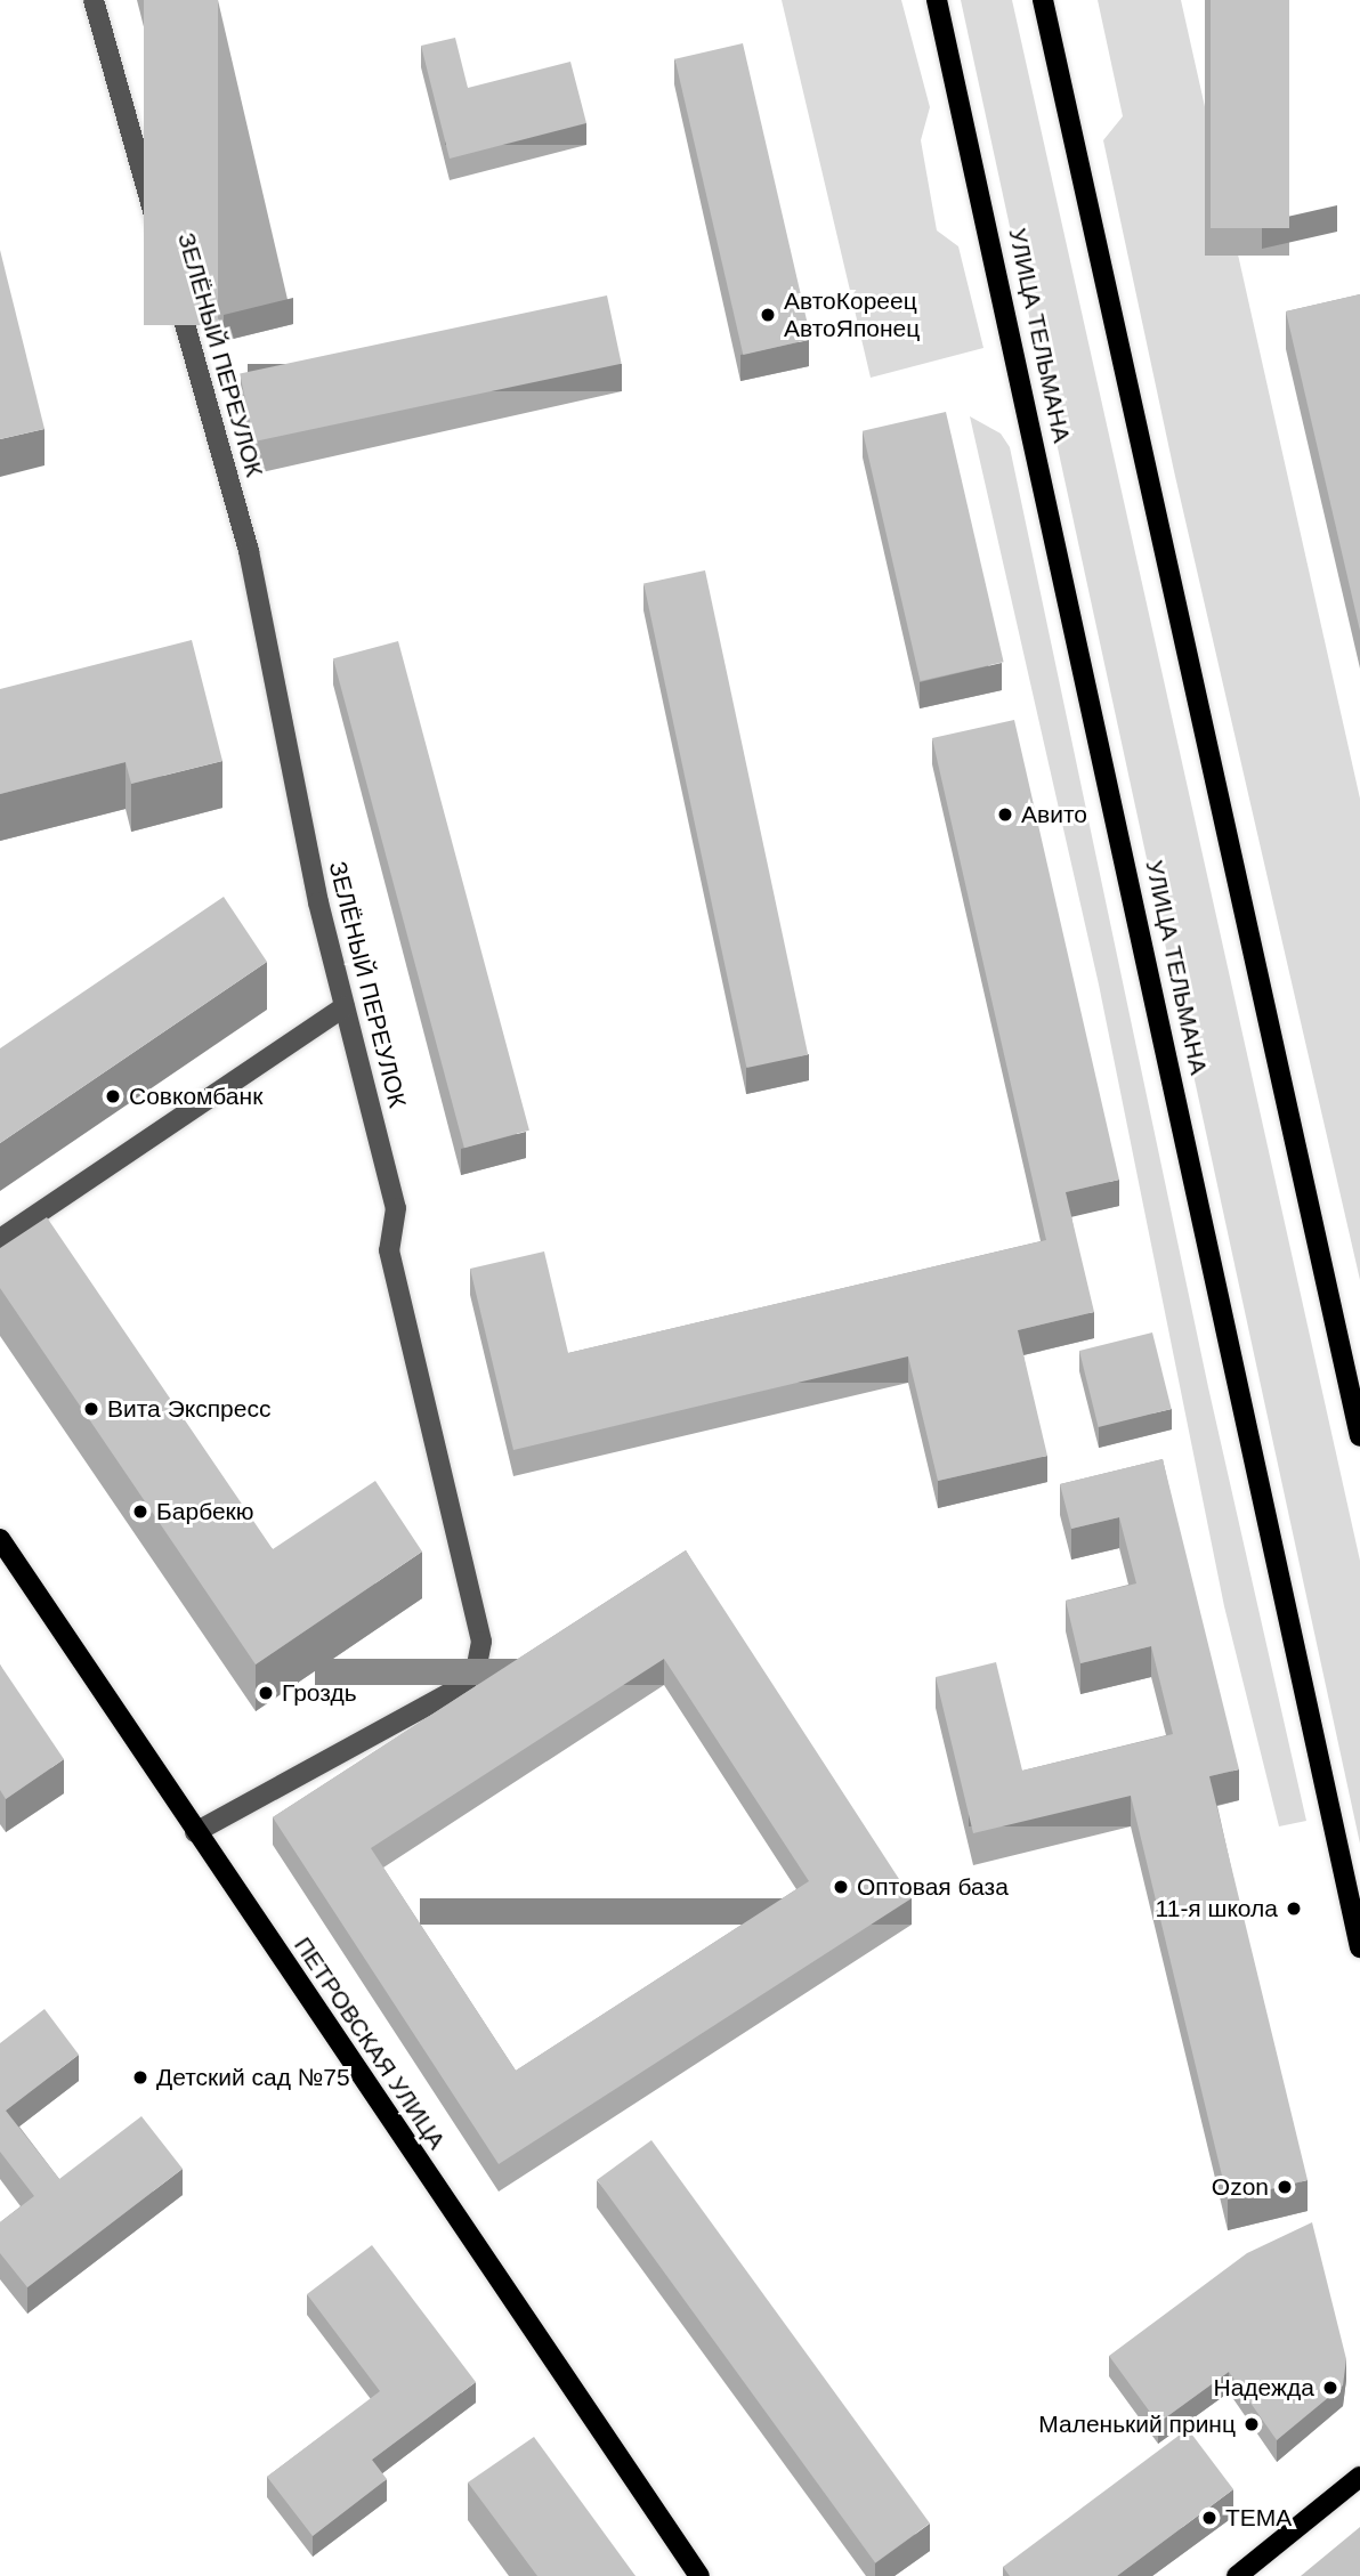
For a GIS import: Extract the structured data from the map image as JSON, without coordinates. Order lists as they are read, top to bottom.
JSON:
{
  "streets": {
    "main road": ["УЛИЦА ТЕЛЬМАНА", "ПЕТРОВСКАЯ УЛИЦА"],
    "street": ["ЗЕЛЁНЫЙ ПЕРЕУЛОК"]
  },
  "crossings": [
    ["ЗЕЛЁНЫЙ ПЕРЕУЛОК", "ПЕТРОВСКАЯ УЛИЦА"]
  ],
  "places": [
    "АвтоКореец АвтоЯпонец",
    "Авито",
    "Совкомбанк",
    "Вита Экспресс",
    "Барбекю",
    "Гроздь",
    "Оптовая база",
    "11-я школа",
    "Детский сад №75",
    "Ozon",
    "Надежда",
    "Маленький принц",
    "ТЕМА"
  ]
}
